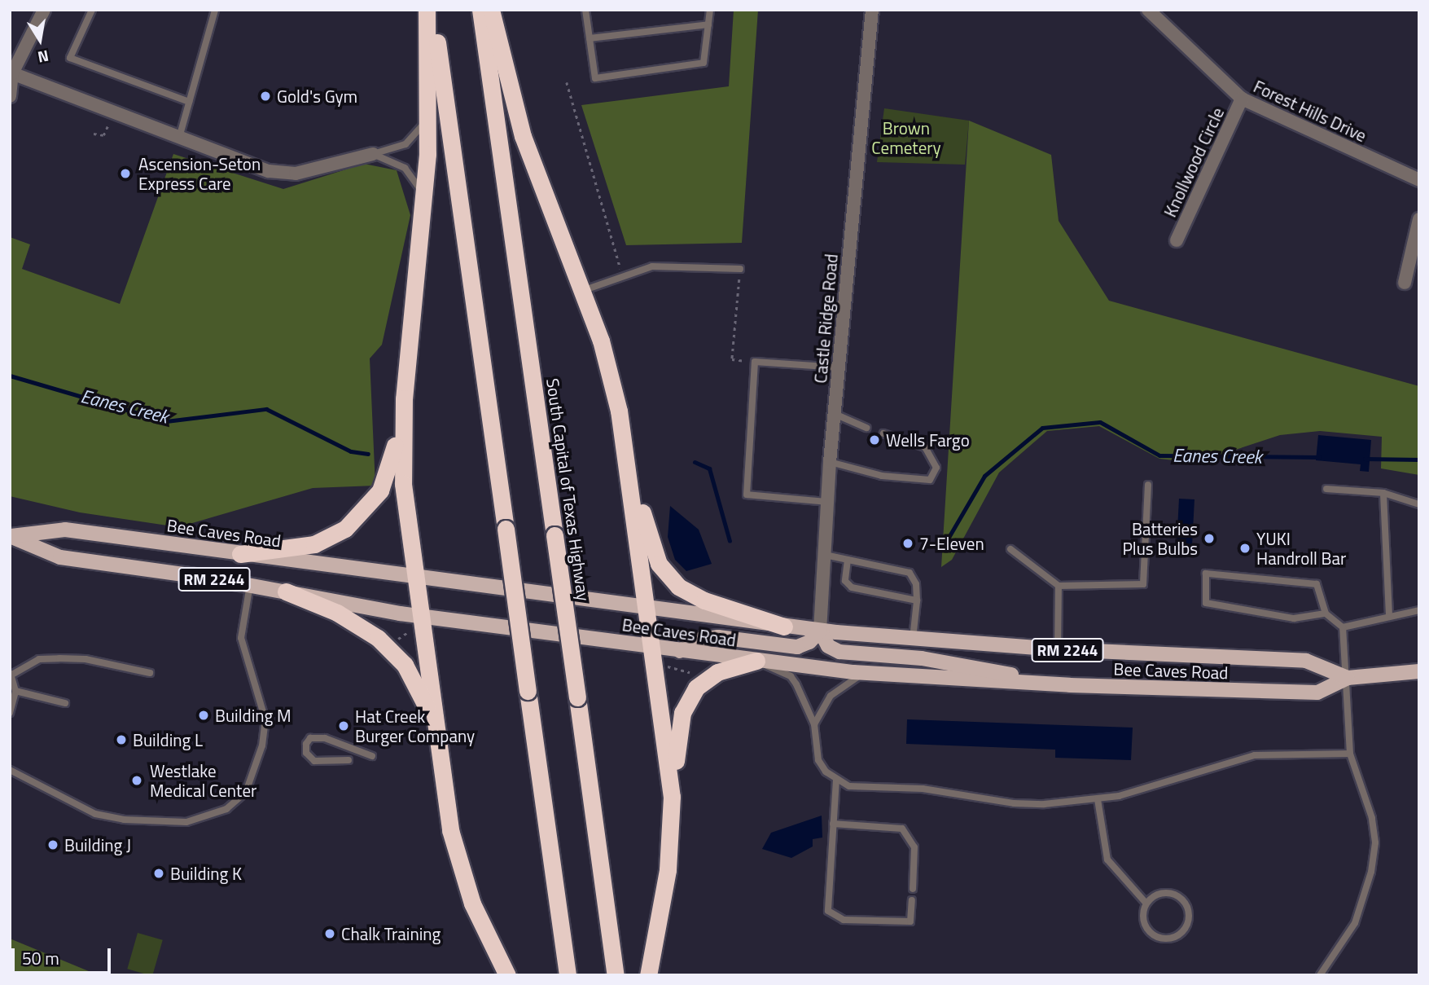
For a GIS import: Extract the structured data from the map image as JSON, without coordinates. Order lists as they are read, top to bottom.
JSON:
{
  "streets": {
    "highway": ["South Capital of Texas Highway"],
    "main road": ["Bee Caves Road", "RM 2244"],
    "street": ["Forest Hills Drive", "Knollwood Circle", "Castle Ridge Road"]
  },
  "crossings": [
    ["Forest Hills Drive", "Knollwood Circle"],
    ["Castle Ridge Road", "Bee Caves Road"]
  ],
  "water": ["Eanes Creek"],
  "parks": ["Brown Cemetery"],
  "places": [
    "Gold's Gym",
    "Ascension-Seton Express Care",
    "Wells Fargo",
    "Batteries Plus Bulbs",
    "7-Eleven",
    "YUKI Handroll Bar",
    "Building M",
    "Hat Creek Burger Company",
    "Building L",
    "Westlake Medical Center",
    "Building J",
    "Building K",
    "Chalk Training"
  ],
  "scale_bar": "50 m",
  "north": "bottom"
}
